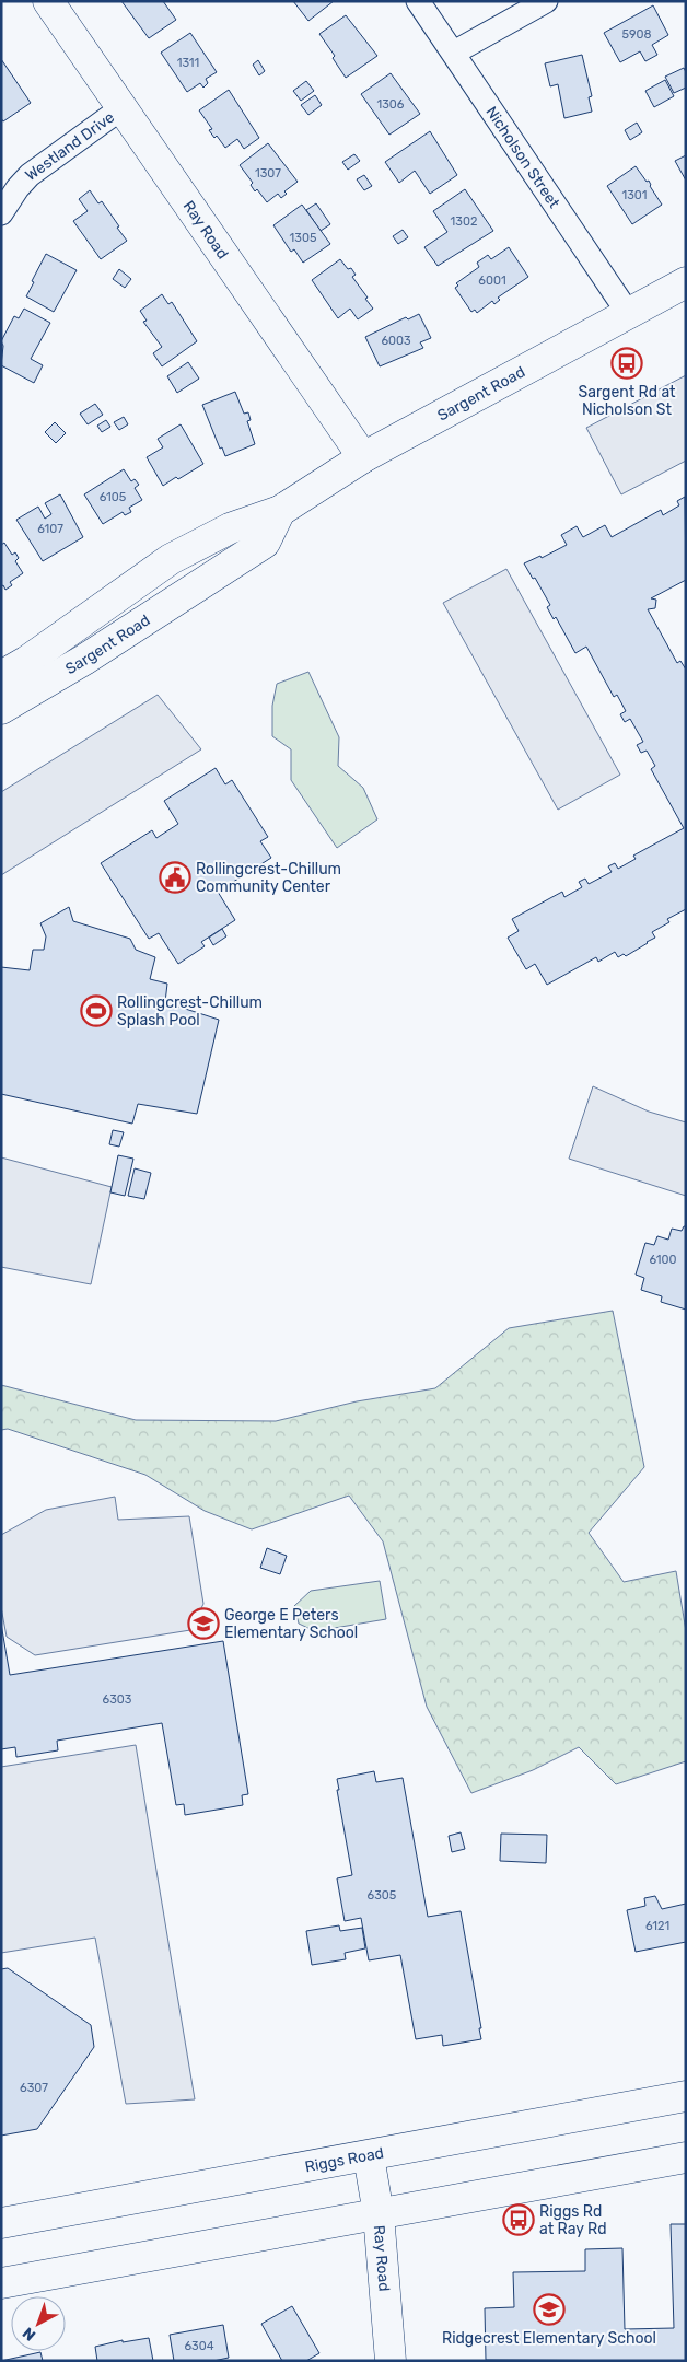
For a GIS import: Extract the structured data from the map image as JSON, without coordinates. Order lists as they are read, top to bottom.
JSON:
{
  "streets": {
    "main road": ["Ray Road", "Sargent Road", "Riggs Road"],
    "street": ["Westland Drive", "Nicholson Street"]
  },
  "crossings": [
    ["Westland Drive", "Ray Road"],
    ["Nicholson Street", "Sargent Road"],
    ["Ray Road", "Sargent Road"],
    ["Ray Road", "Riggs Road"]
  ],
  "places": {
    "bus stop": ["Sargent Rd at Nicholson St", "Riggs Rd at Ray Rd"],
    "public building": ["Rollingcrest-Chillum Community Center"],
    "sports": ["Rollingcrest-Chillum Splash Pool"],
    "school or university": ["George E Peters Elementary School", "Ridgecrest Elementary School"]
  },
  "house_numbers": [
    "5908",
    "1311",
    "1306",
    "1307",
    "1301",
    "1302",
    "1305",
    "6001",
    "6003",
    "6105",
    "6107",
    "6100",
    "6303",
    "6305",
    "6121",
    "6307",
    "6304"
  ],
  "north": "bottom left"
}
